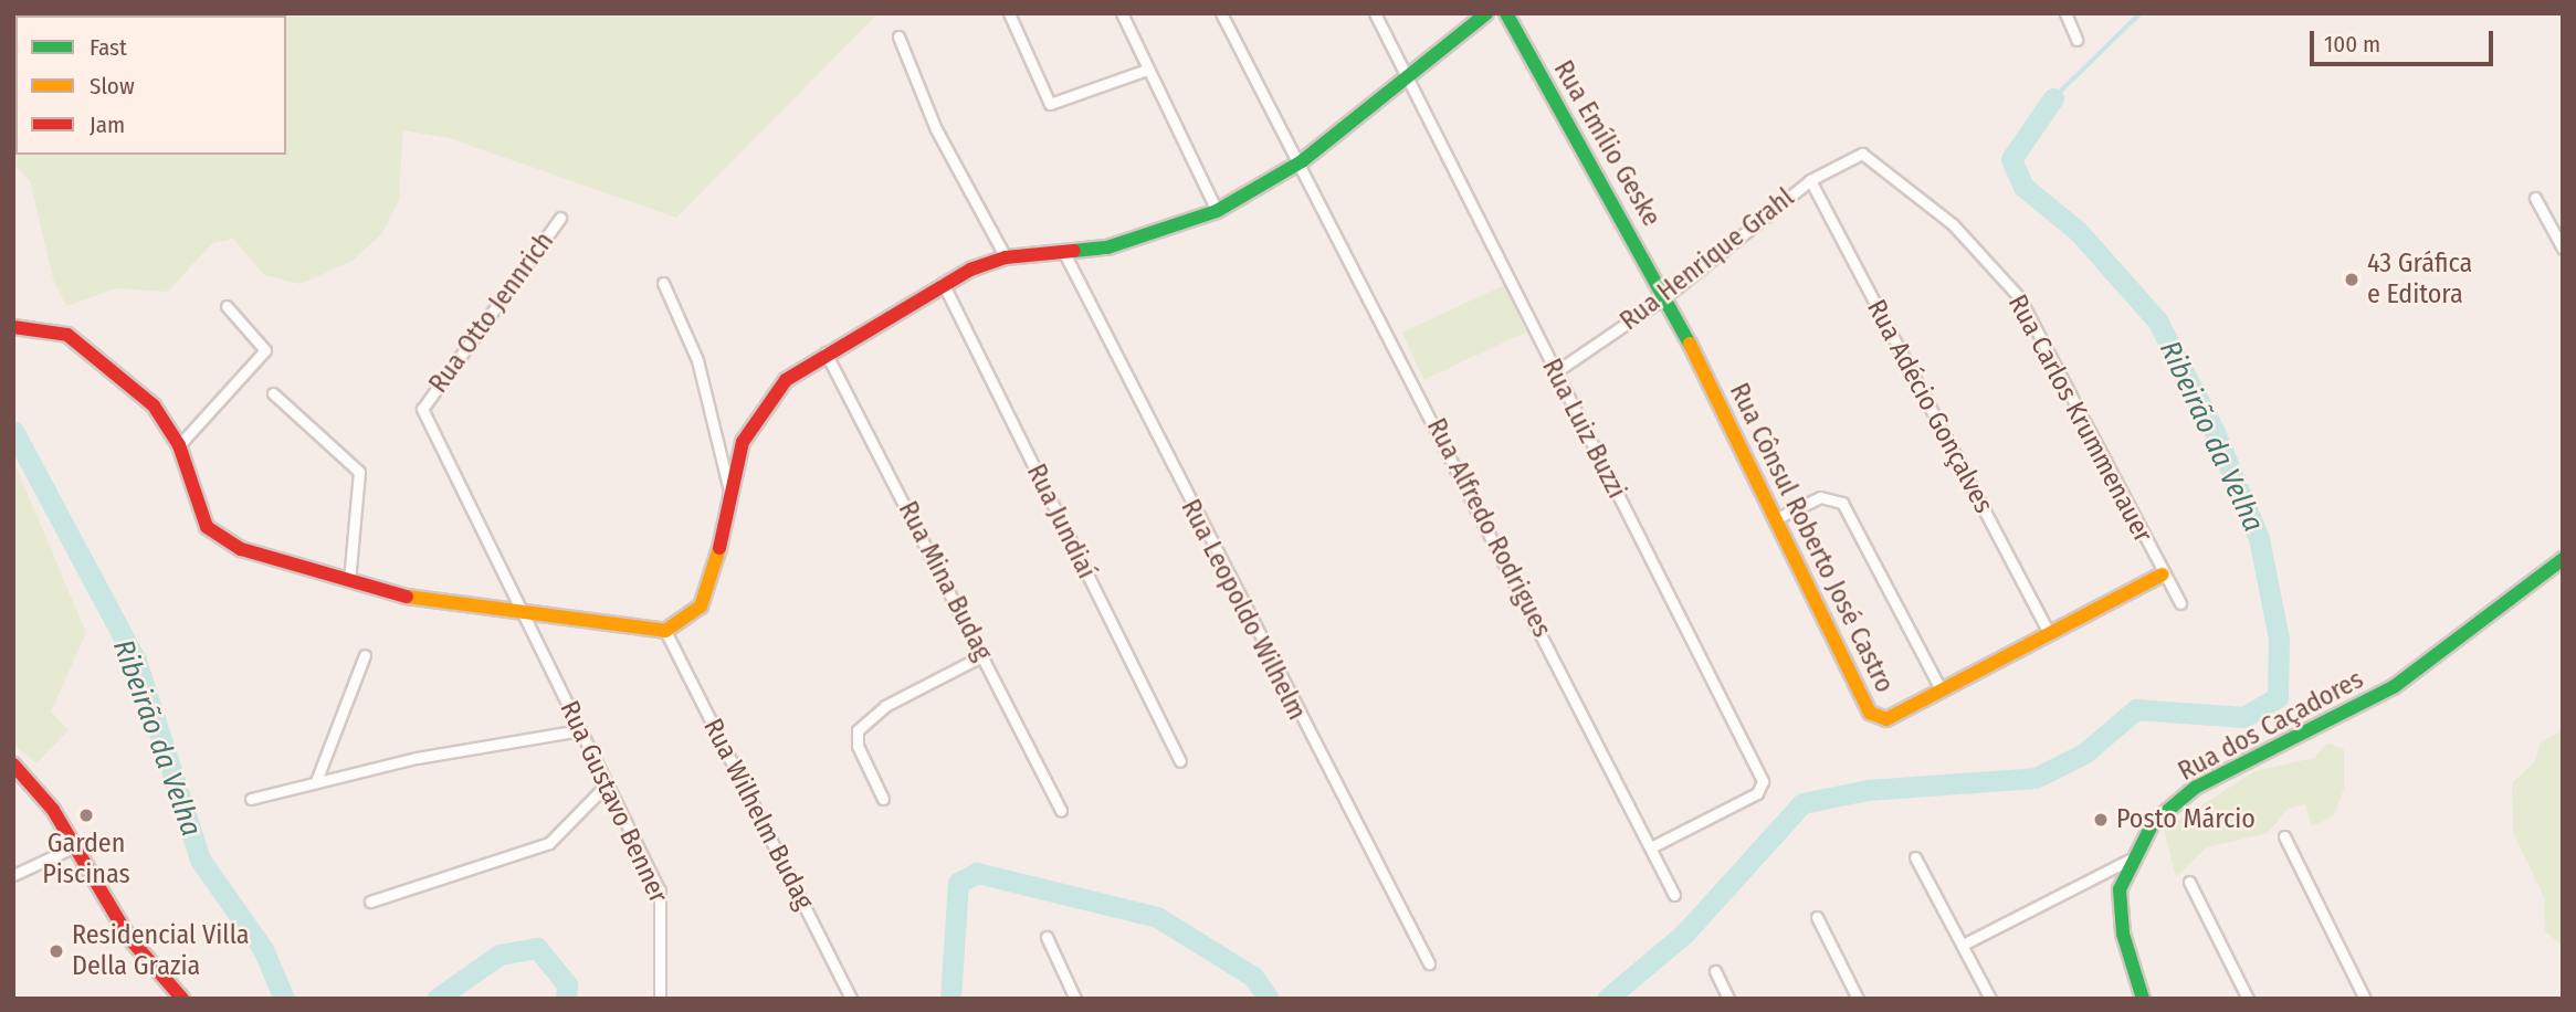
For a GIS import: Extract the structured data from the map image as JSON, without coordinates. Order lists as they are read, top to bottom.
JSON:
{
  "streets": {
    "main road": ["Rua Emílio Geske", "Rua Cônsul Roberto José Castro", "Rua dos Caçadores"],
    "street": [
      "Rua Henrique Grahl",
      "Rua Otto Jennrich",
      "Rua Adécio Gonçalves",
      "Rua Carlos Krummenauer",
      "Rua Luiz Buzzi",
      "Rua Jundiaí",
      "Rua Alfredo Rodrigues",
      "Rua Mina Budag",
      "Rua Leopoldo Wilhelm",
      "Rua Gustavo Benner",
      "Rua Wilhelm Budag"
    ]
  },
  "crossings": [
    ["Rua Emílio Geske", "Rua Henrique Grahl"],
    ["Rua Emílio Geske", "Rua Cônsul Roberto José Castro"],
    ["Rua Henrique Grahl", "Rua Adécio Gonçalves"],
    ["Rua Henrique Grahl", "Rua Carlos Krummenauer"],
    ["Rua Henrique Grahl", "Rua Luiz Buzzi"],
    ["Rua Henrique Grahl", "Rua Cônsul Roberto José Castro"],
    ["Rua Otto Jennrich", "Rua Gustavo Benner"],
    ["Rua Adécio Gonçalves", "Rua Cônsul Roberto José Castro"],
    ["Rua Carlos Krummenauer", "Rua Cônsul Roberto José Castro"],
    ["Rua Luiz Buzzi", "Rua Alfredo Rodrigues"]
  ],
  "water": ["Ribeirão da Velha"],
  "places": [
    "43 Gráfica e Editora",
    "Garden Piscinas",
    "Posto Márcio",
    "Residencial Villa Della Grazia"
  ],
  "legend": ["Fast", "Slow", "Jam"],
  "scale_bar": "100 m"
}
